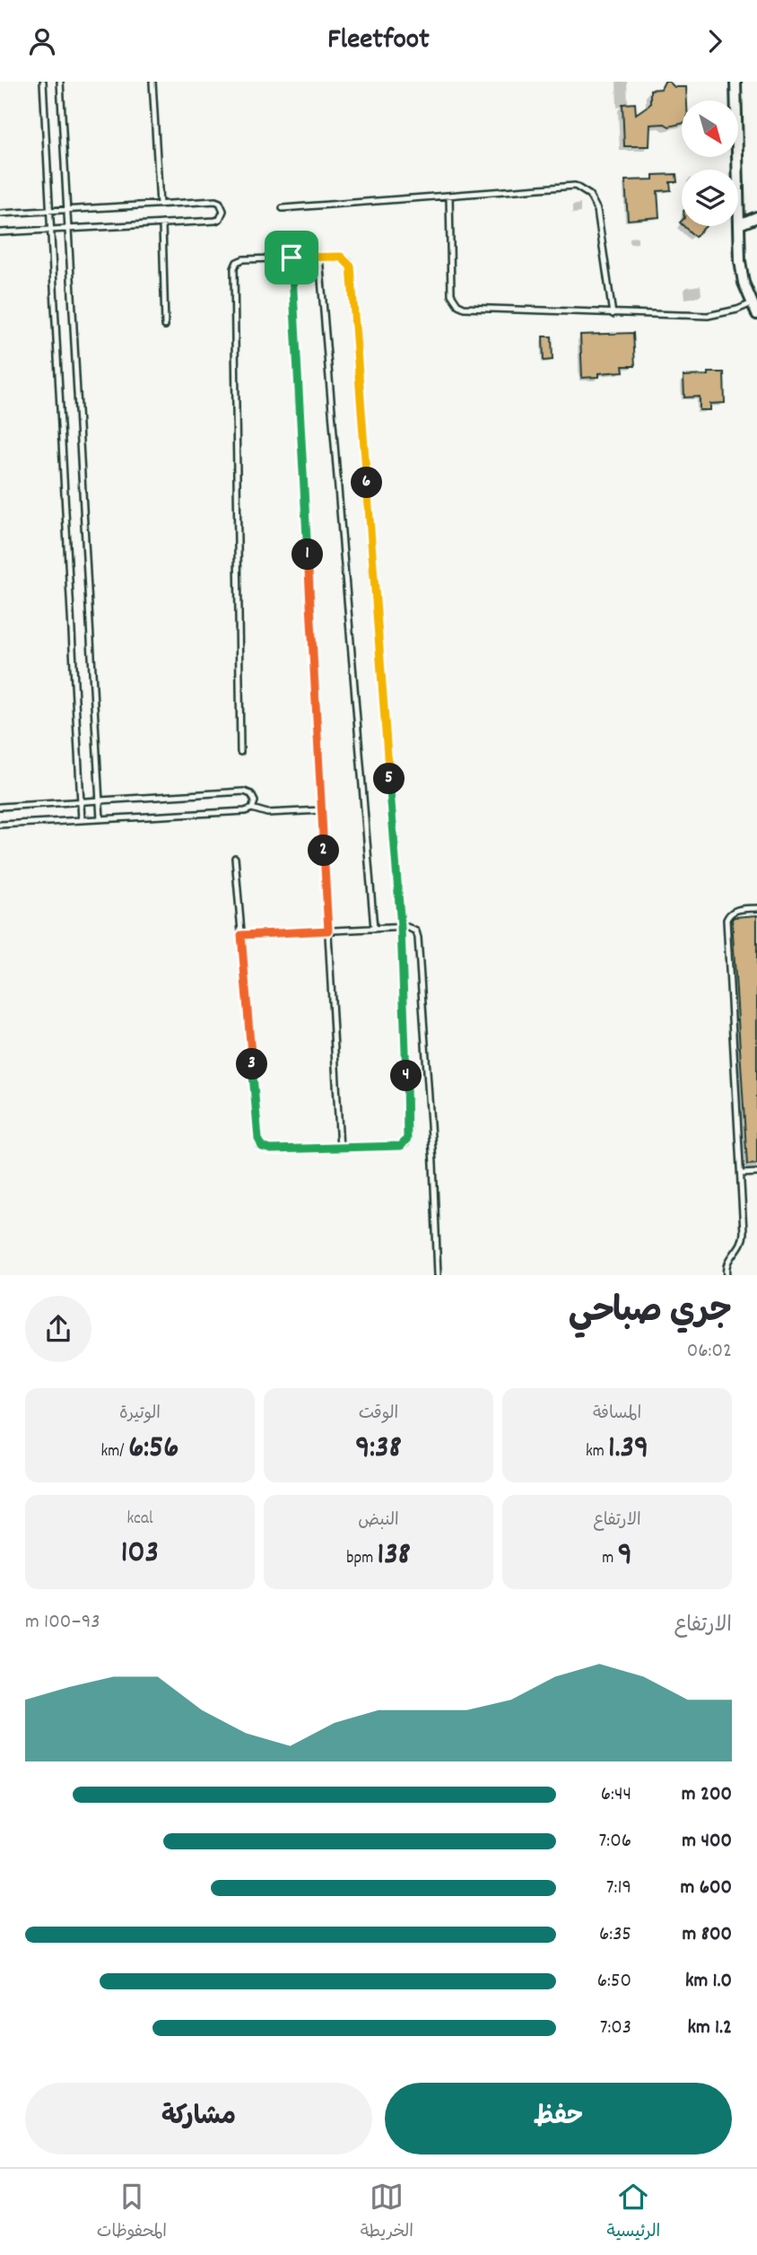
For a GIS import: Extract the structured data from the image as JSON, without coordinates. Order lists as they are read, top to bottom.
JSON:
{
  "north": "bottom right",
  "page": {
    "header": "Fleetfoot",
    "pins": [
      "6",
      "1",
      "5",
      "2",
      "3",
      "4"
    ],
    "heading": ["جري صباحي", "06:02"],
    "stats": [
      ["المسافة", "1.39 km"],
      ["الوقت", "9:38"],
      ["الوتيرة", "6:56 /km"],
      ["الارتفاع", "9 m"],
      ["النبض", "138 bpm"],
      ["kcal", "103"]
    ],
    "chart": ["الارتفاع", "93–100 m"],
    "list": [
      {
        "name": "200 m",
        "note": "6:44"
      },
      {
        "name": "400 m",
        "note": "7:06"
      },
      {
        "name": "600 m",
        "note": "7:19"
      },
      {
        "name": "800 m",
        "note": "6:35"
      },
      {
        "name": "1.0 km",
        "note": "6:50"
      },
      {
        "name": "1.2 km",
        "note": "7:03"
      }
    ],
    "buttons": ["حفظ", "مشاركة"],
    "tabs": ["الرئيسية", "الخريطة", "المحفوظات"]
  }
}
